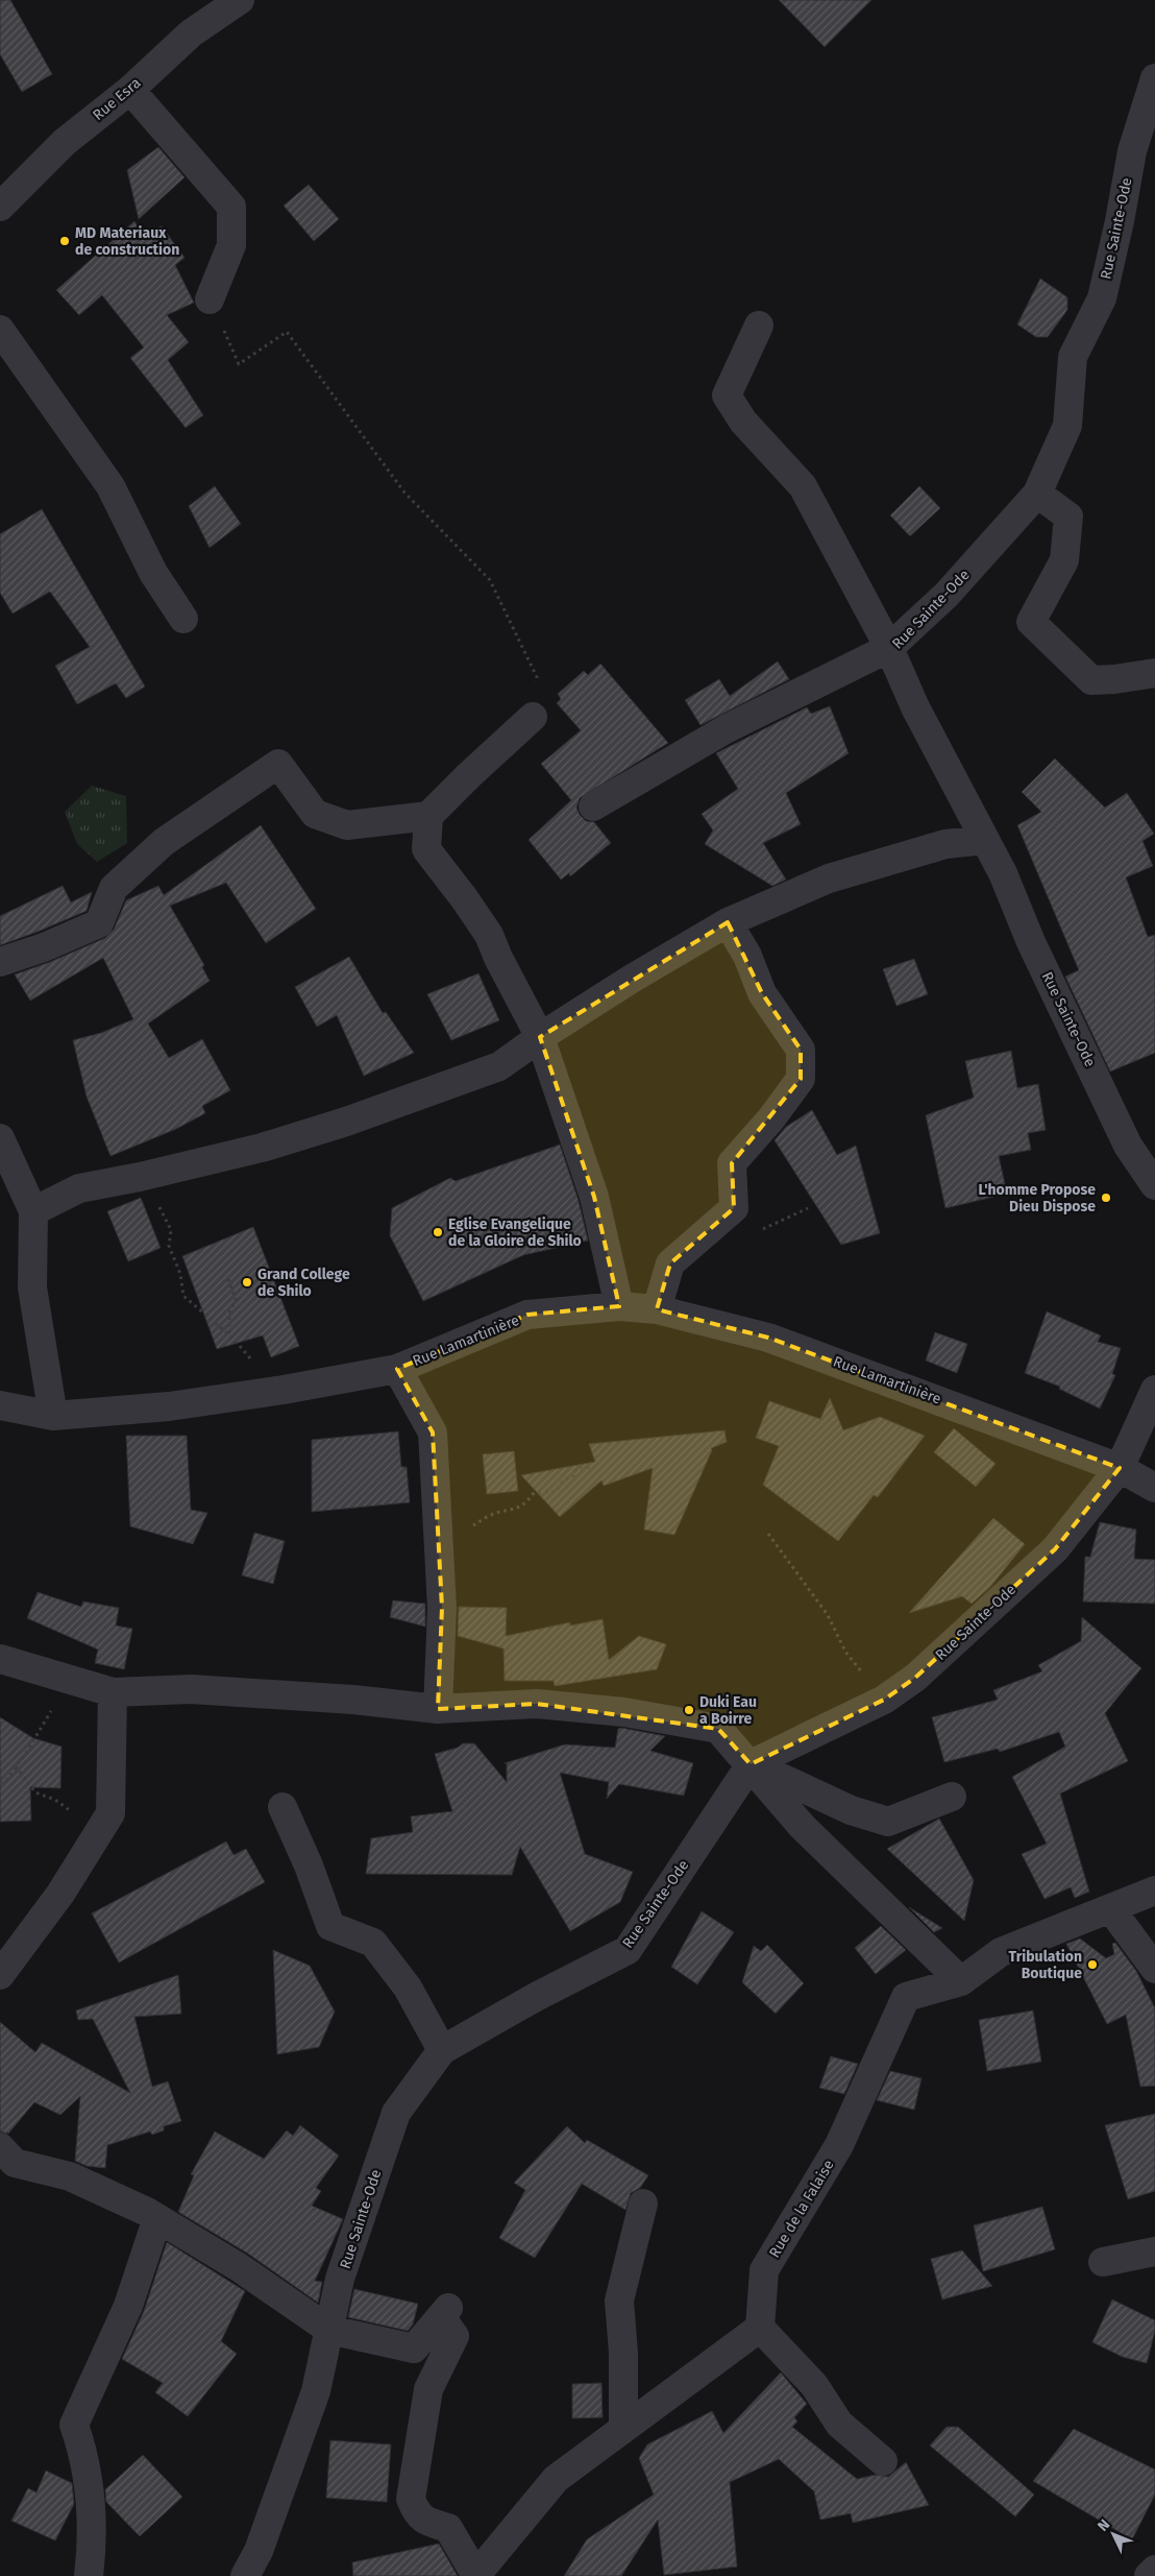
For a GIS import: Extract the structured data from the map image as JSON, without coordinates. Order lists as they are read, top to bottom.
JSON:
{
  "streets": {
    "street": [
      "Rue Esra",
      "Rue Sainte-Ode",
      "Rue Lamartinière",
      "Rue de la Falaise"
    ]
  },
  "crossings": [
    ["Rue Sainte-Ode", "Rue Lamartinière"]
  ],
  "places": [
    "MD Materiaux de construction",
    "L'homme Propose Dieu Dispose",
    "Eglise Evangelique de la Gloire de Shilo",
    "Grand College de Shilo",
    "Duki Eau a Boirre",
    "Tribulation Boutique"
  ],
  "north": "top left"
}
